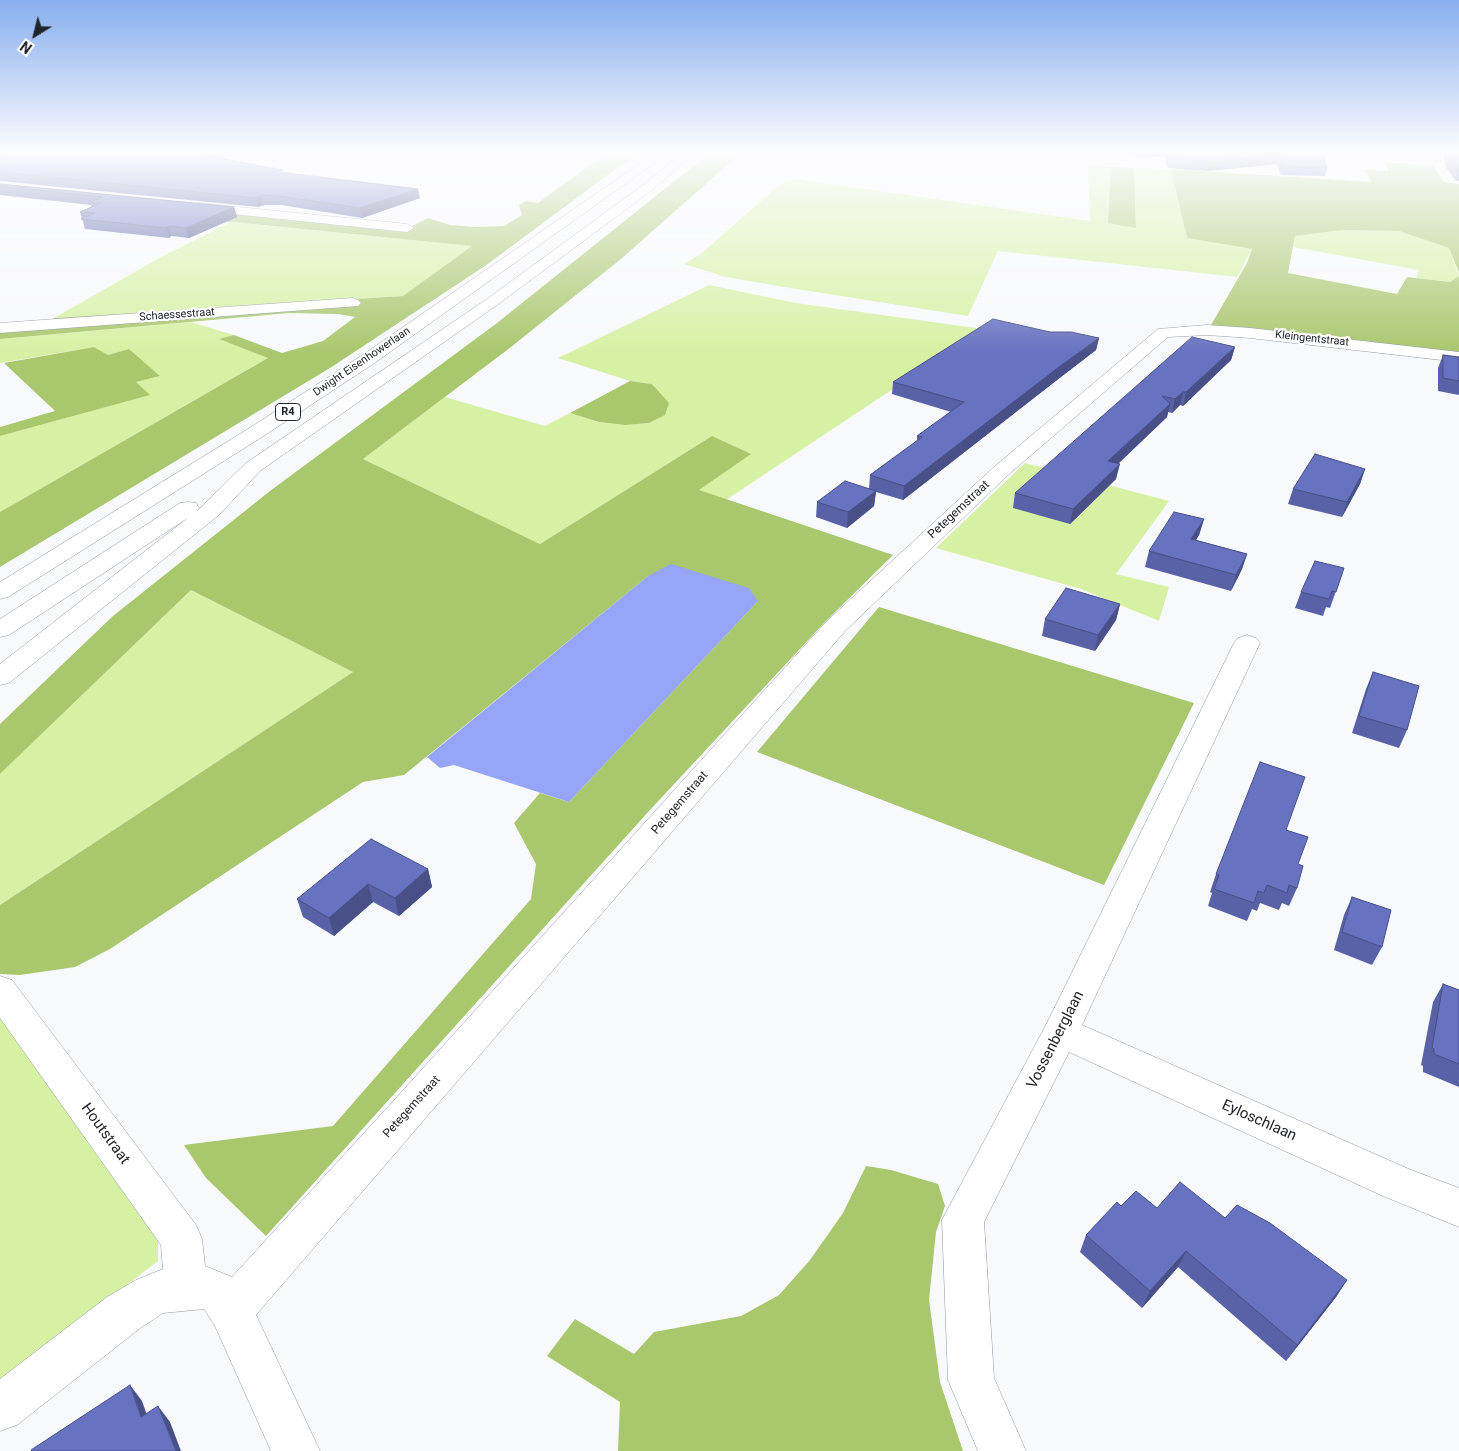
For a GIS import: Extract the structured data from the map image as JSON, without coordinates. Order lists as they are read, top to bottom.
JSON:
{
  "streets": {
    "main road": [
      "Schaessestraat",
      "Kleingentstraat",
      "Dwight Eisenhowerlaan",
      "R4",
      "Petegemstraat",
      "Vossenberglaan",
      "Eyloschlaan",
      "Houtstraat"
    ]
  },
  "crossings": [
    ["Kleingentstraat", "Petegemstraat"],
    ["Vossenberglaan", "Eyloschlaan"]
  ],
  "north": "bottom left"
}
